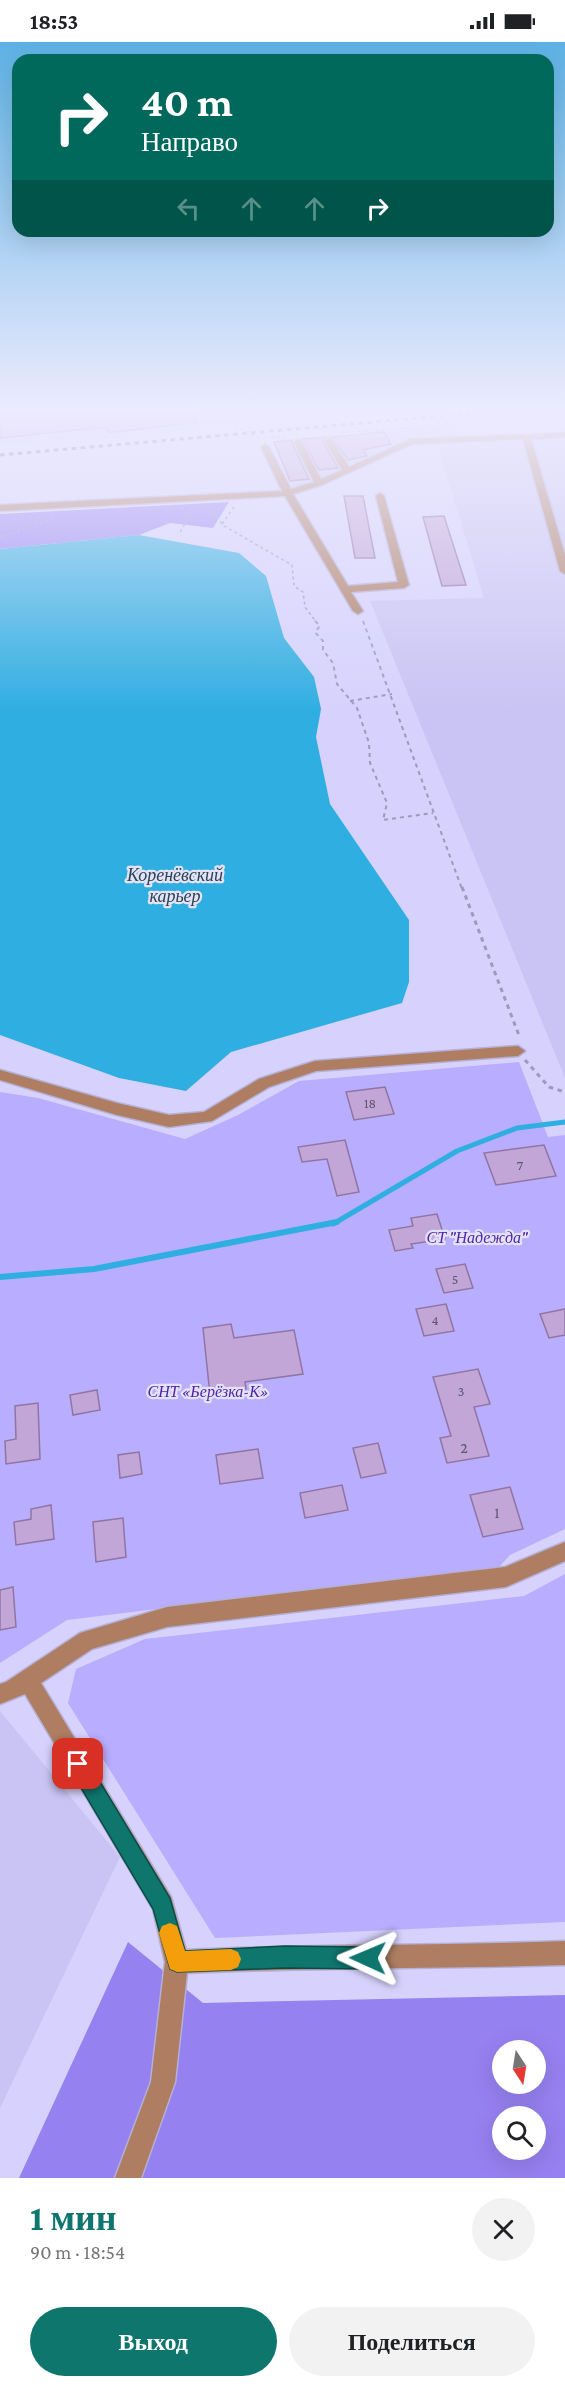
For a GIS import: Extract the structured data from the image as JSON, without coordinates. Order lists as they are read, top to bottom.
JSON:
{
  "water": ["Коренёвский карьер"],
  "parks": ["СТ \"Надежда\"", "СНТ «Берёзка-К»"],
  "house_numbers": [
    "18",
    "7",
    "5",
    "4",
    "3",
    "2",
    "1"
  ],
  "north": "bottom",
  "page": {
    "status": "18:53",
    "turn": ["40 m", "Направо"],
    "heading": ["1 мин", "90 m · 18:54"],
    "buttons": ["Выход", "Поделиться"]
  }
}
